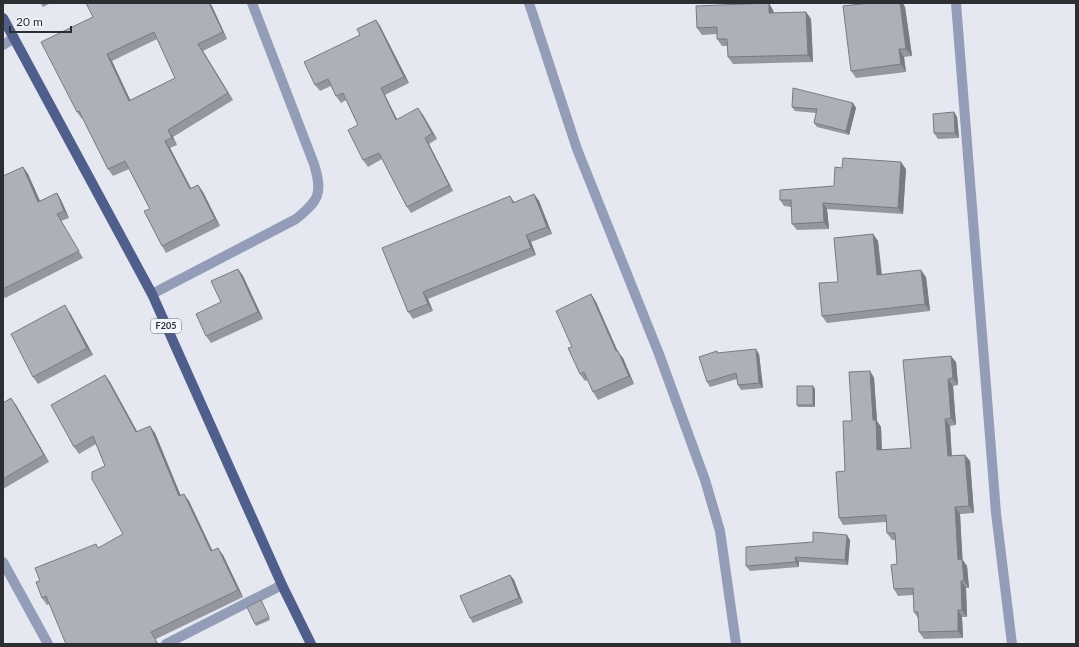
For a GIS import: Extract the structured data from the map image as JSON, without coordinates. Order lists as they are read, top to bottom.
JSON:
{
  "streets": {
    "main road": ["F205"]
  },
  "scale_bar": "20 m"
}
